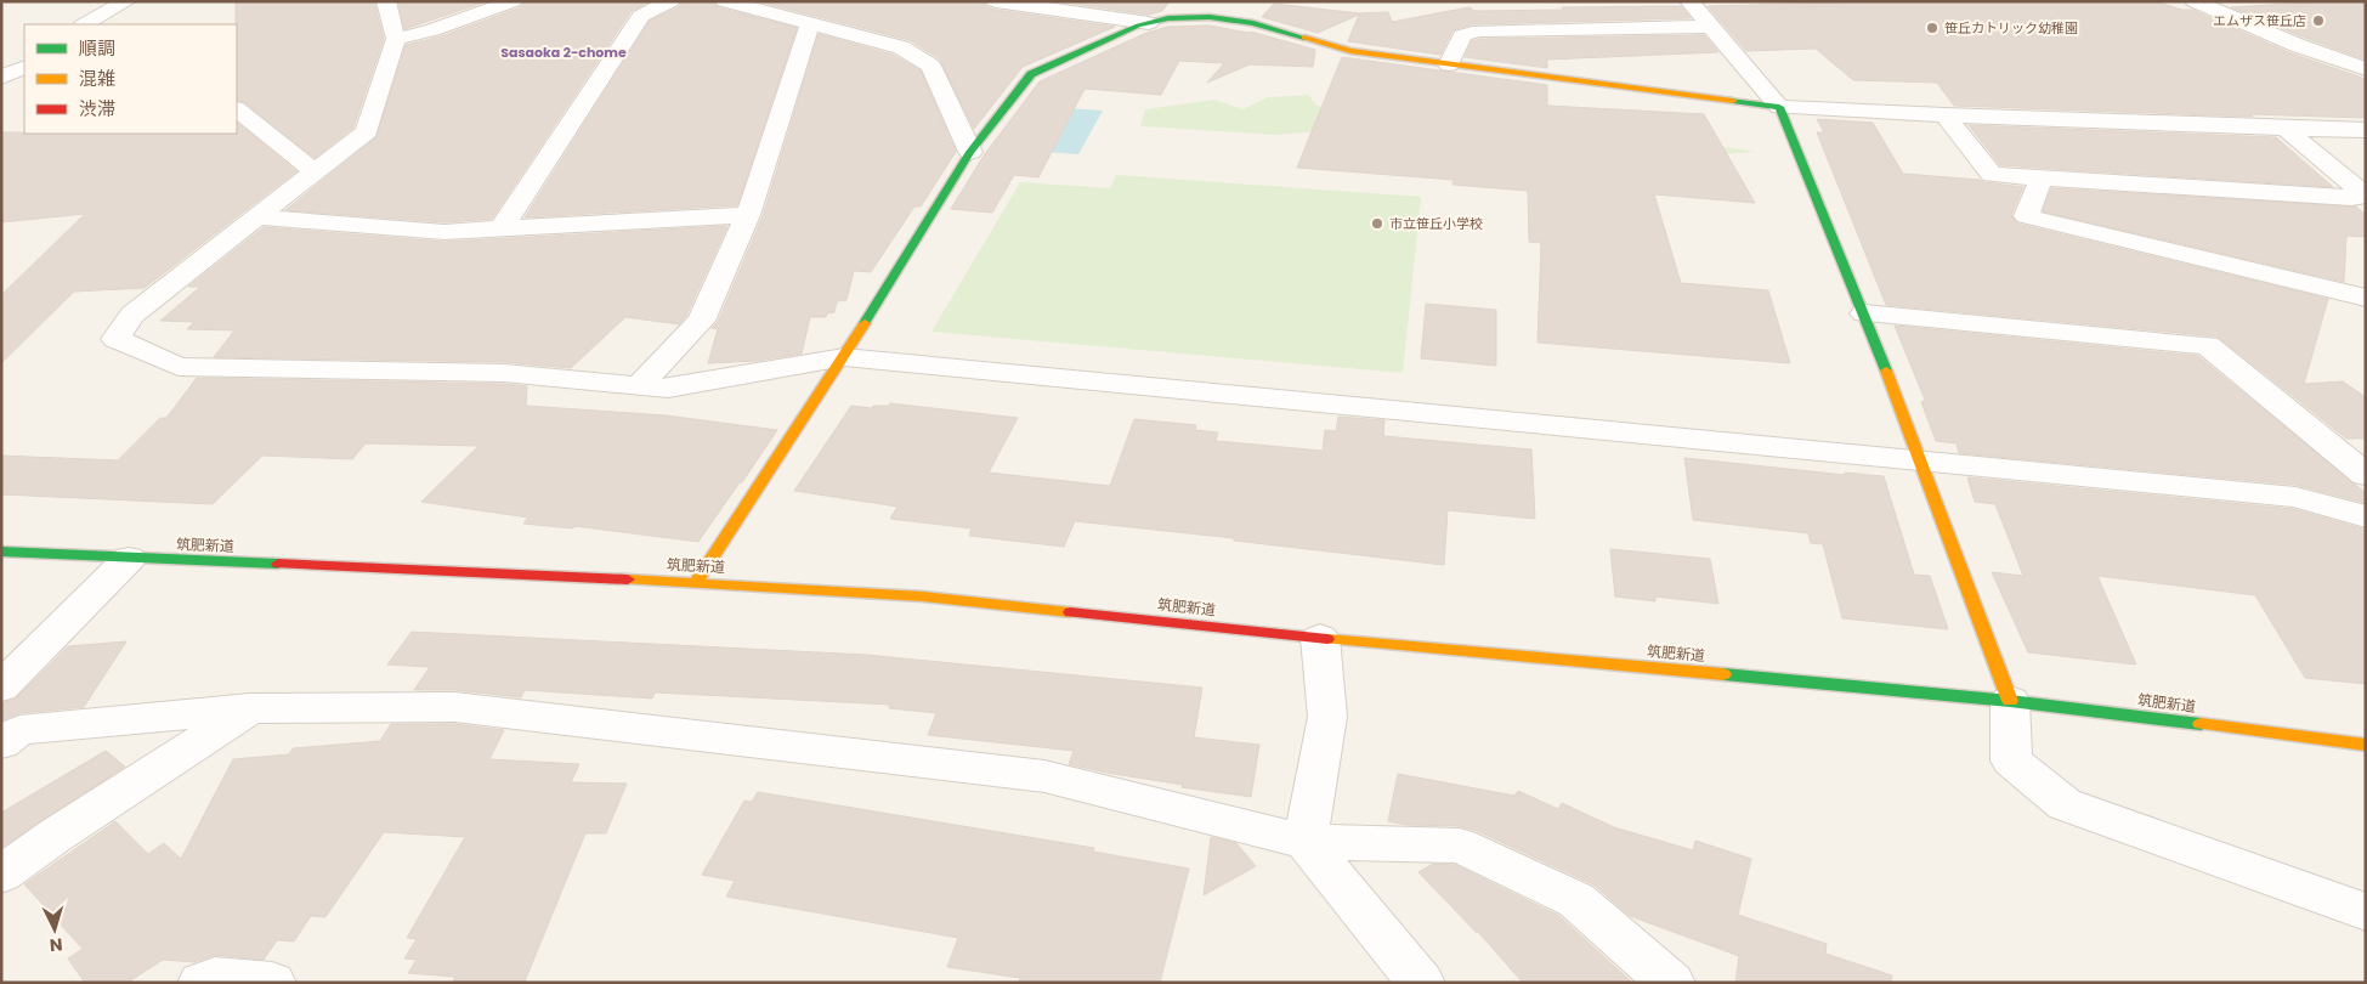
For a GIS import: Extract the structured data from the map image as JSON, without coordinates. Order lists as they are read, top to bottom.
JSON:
{
  "streets": {
    "street": ["筑肥新道"]
  },
  "districts": ["Sasaoka 2-chome"],
  "places": ["エムザス笹丘店", "笹丘カトリック幼稚園", "市立笹丘小学校"],
  "legend": ["順調", "混雑", "渋滞"],
  "north": "bottom"
}
